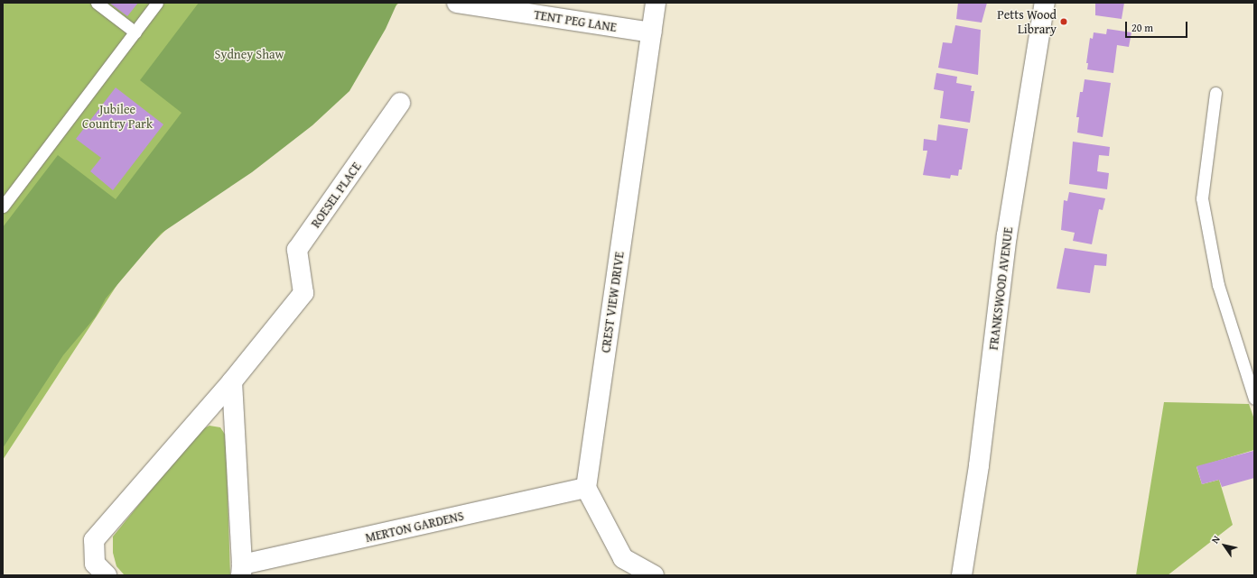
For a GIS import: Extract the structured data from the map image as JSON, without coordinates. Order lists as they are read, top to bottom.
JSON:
{
  "streets": {
    "street": [
      "TENT PEG LANE",
      "ROESEL PLACE",
      "FRANKSWOOD AVENUE",
      "CREST VIEW DRIVE",
      "MERTON GARDENS"
    ]
  },
  "crossings": [
    ["TENT PEG LANE", "CREST VIEW DRIVE"],
    ["ROESEL PLACE", "MERTON GARDENS"],
    ["CREST VIEW DRIVE", "MERTON GARDENS"]
  ],
  "parks": ["Sydney Shaw", "Jubilee Country Park"],
  "places": ["Petts Wood Library"],
  "scale_bar": "20 m",
  "north": "top left"
}
